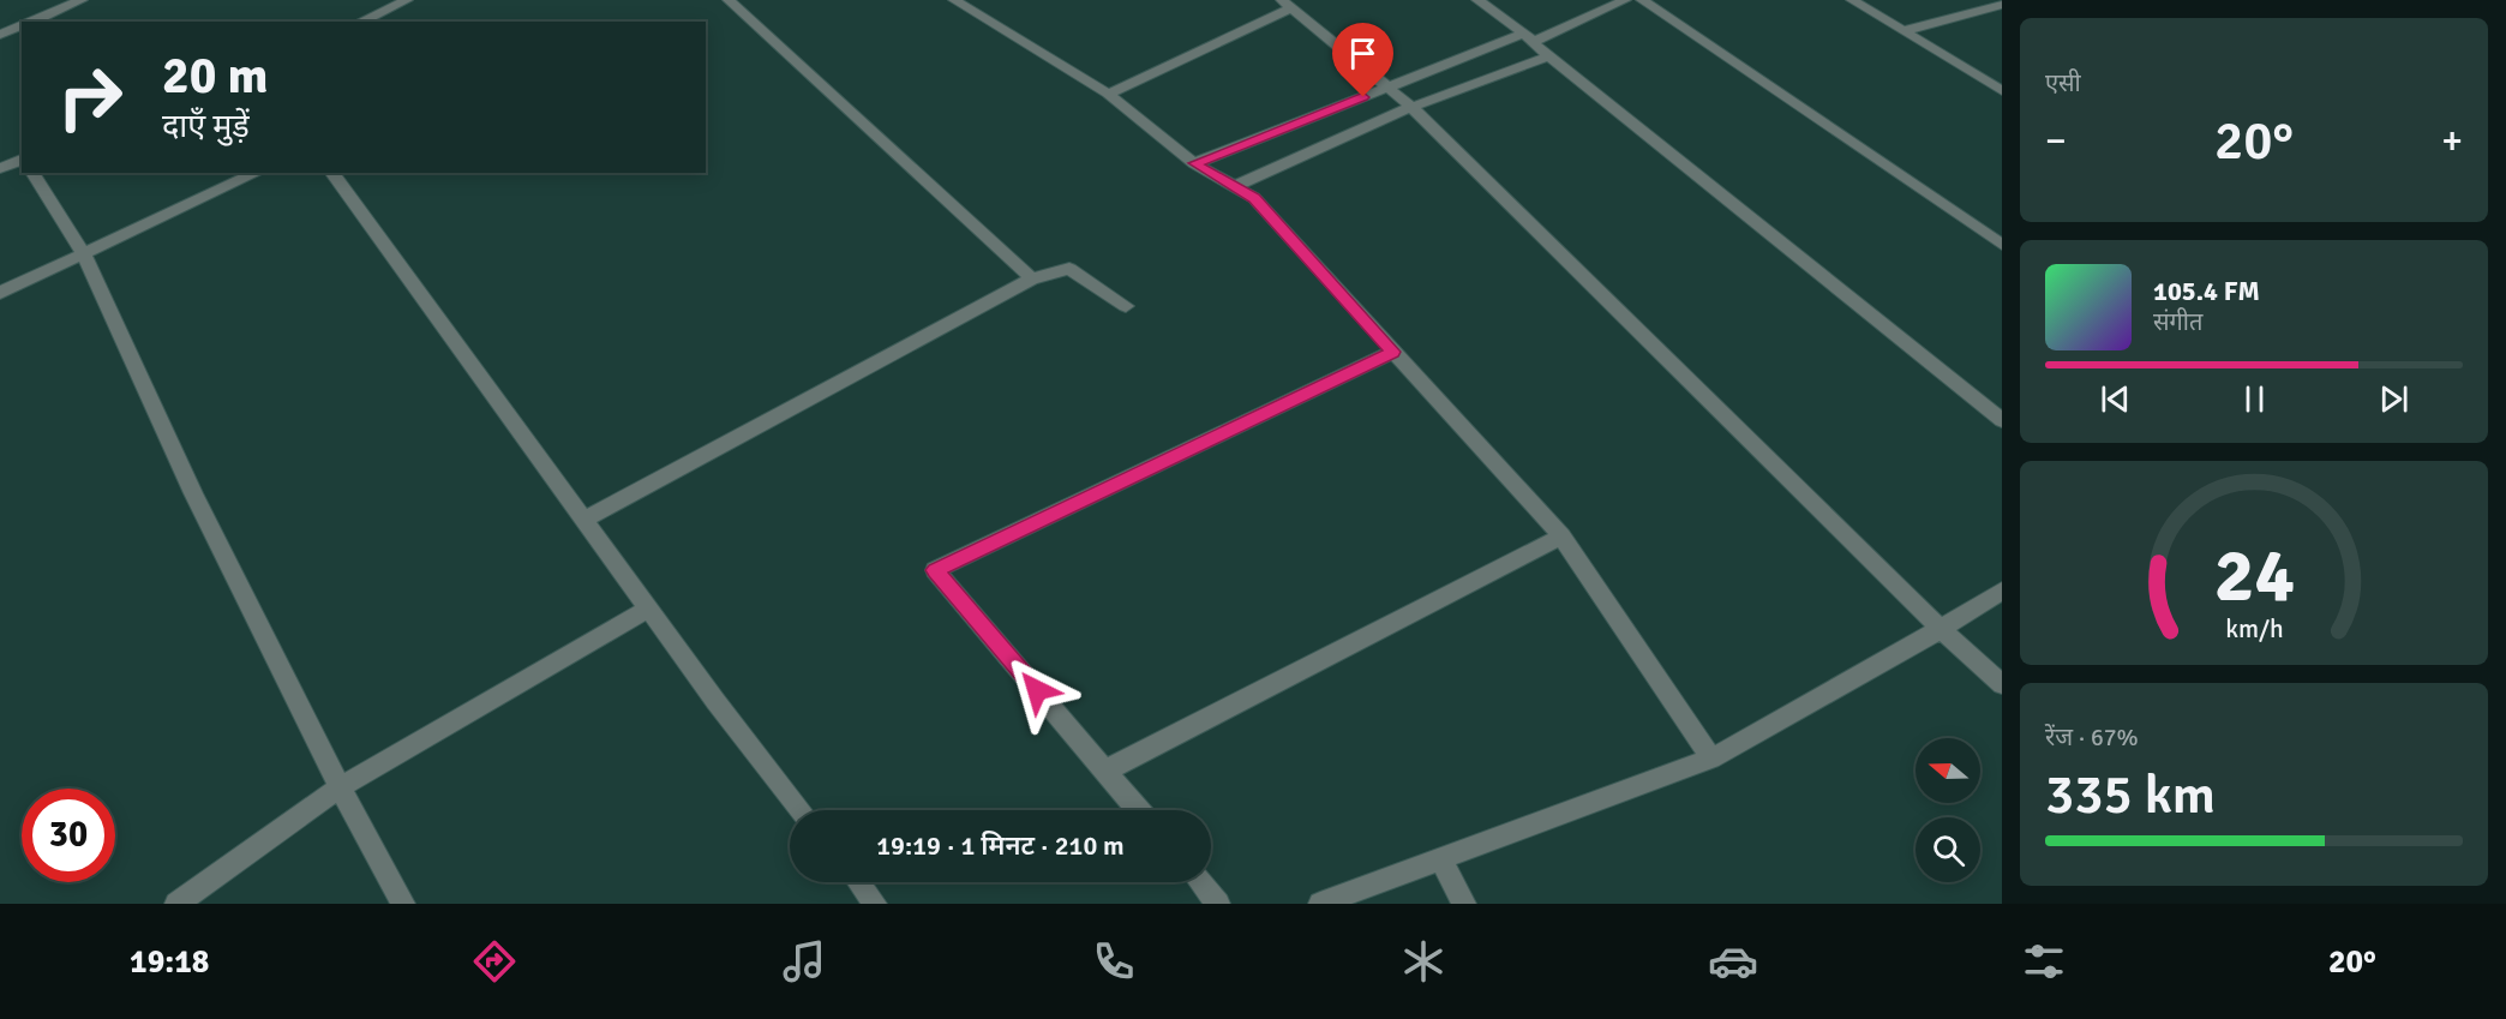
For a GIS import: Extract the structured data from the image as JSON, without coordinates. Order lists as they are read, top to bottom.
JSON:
{
  "north": "left",
  "page": {
    "tile": [
      "एसी",
      ["रेंज · 67%", "335 km"]
    ],
    "turn": ["20 m", "दाएँ मुड़ें"],
    "heat": ["−", "20°", "+"],
    "song": ["105.4 FM", "संगीत"],
    "limit": "30",
    "trip": "19:19 · 1 मिनट · 210 m",
    "tabs": ["19:18", "20°"],
    "gauge": ["24", "km/h"]
  }
}
